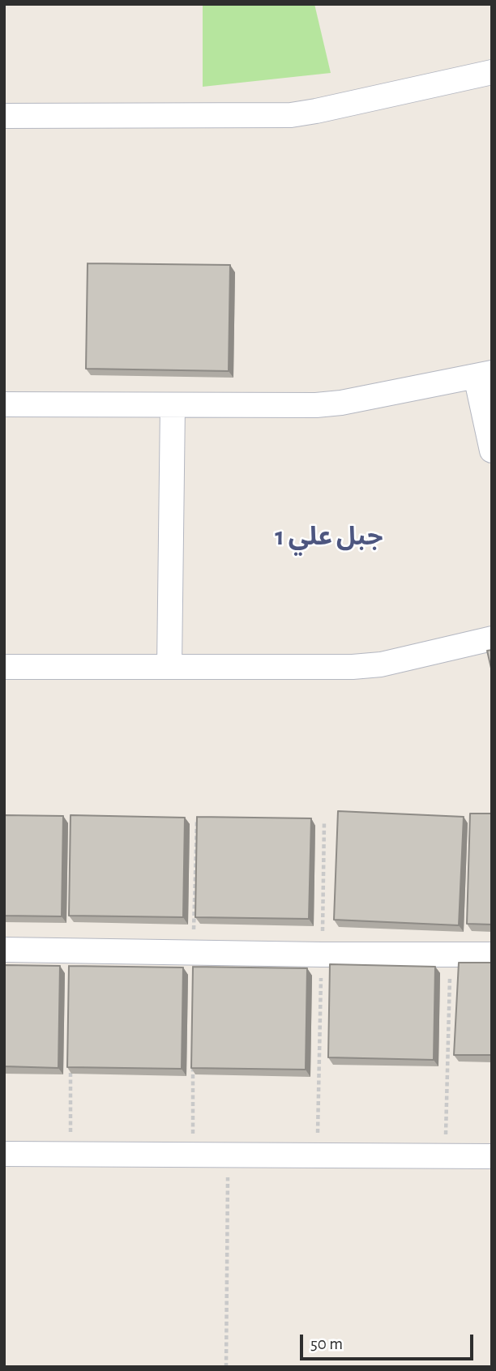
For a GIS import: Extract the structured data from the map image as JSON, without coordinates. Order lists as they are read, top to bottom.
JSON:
{
  "districts": ["جبل علي 1"],
  "scale_bar": "50 m"
}
